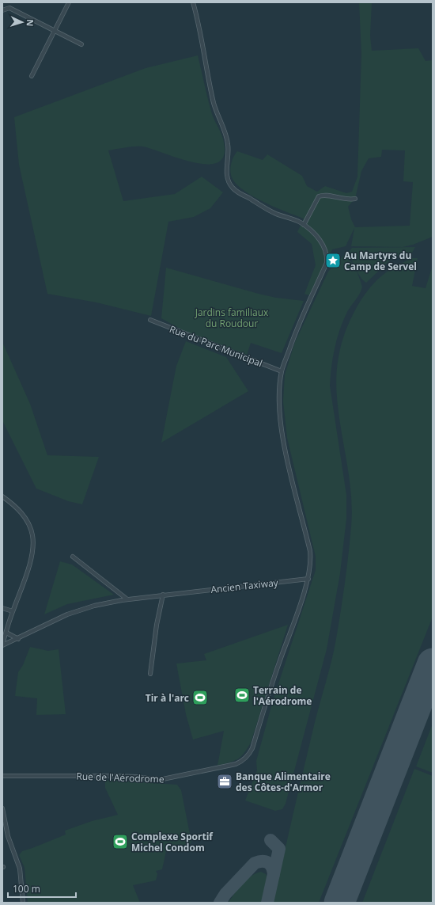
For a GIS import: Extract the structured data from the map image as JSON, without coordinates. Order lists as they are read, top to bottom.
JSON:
{
  "streets": {
    "street": ["Rue du Parc Municipal", "Ancien Taxiway", "Rue de l'Aérodrome"]
  },
  "crossings": [
    ["Ancien Taxiway", "Rue de l'Aérodrome"]
  ],
  "parks": ["Jardins familiaux du Roudour"],
  "places": {
    "place": ["Au Martyrs du Camp de Servel"],
    "sports": ["Terrain de l'Aérodrome", "Tir à l'arc", "Complexe Sportif Michel Condom"],
    "office": ["Banque Alimentaire des Côtes-d'Armor"]
  },
  "scale_bar": "100 m",
  "north": "right"
}
